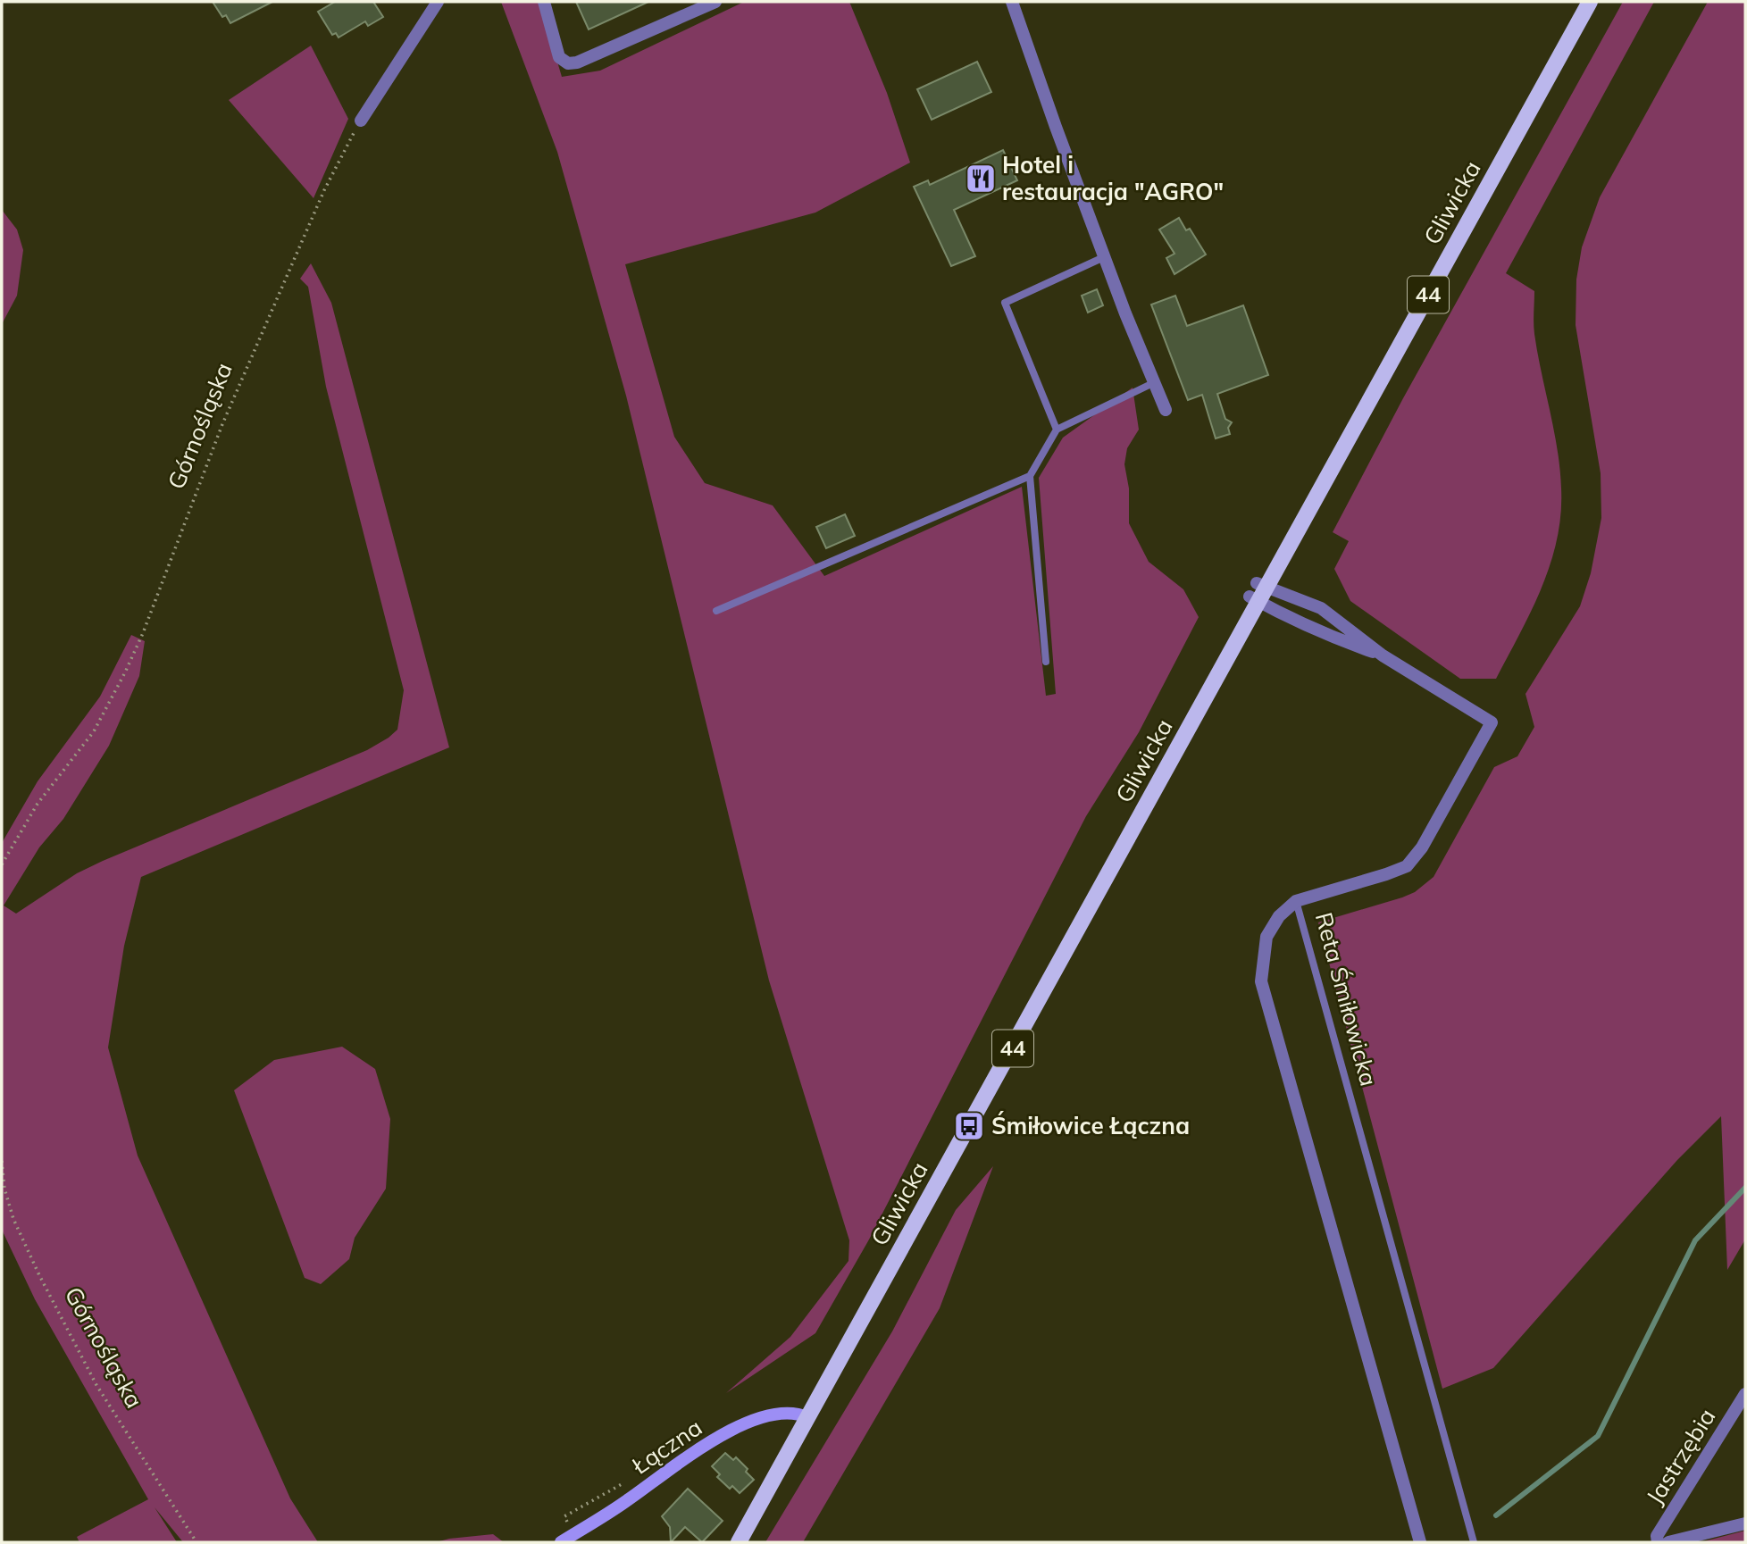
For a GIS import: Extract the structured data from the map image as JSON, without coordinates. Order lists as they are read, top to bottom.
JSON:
{
  "streets": {
    "main road": ["Gliwicka", "44"],
    "street": ["Reta Śmiłowicka", "Łączna", "Jastrzębia"],
    "path": ["Górnośląska"]
  },
  "crossings": [
    ["Gliwicka", "Łączna"]
  ],
  "places": {
    "restaurant": ["Hotel i restauracja \"AGRO\""],
    "bus stop": ["Śmiłowice Łączna"]
  }
}
